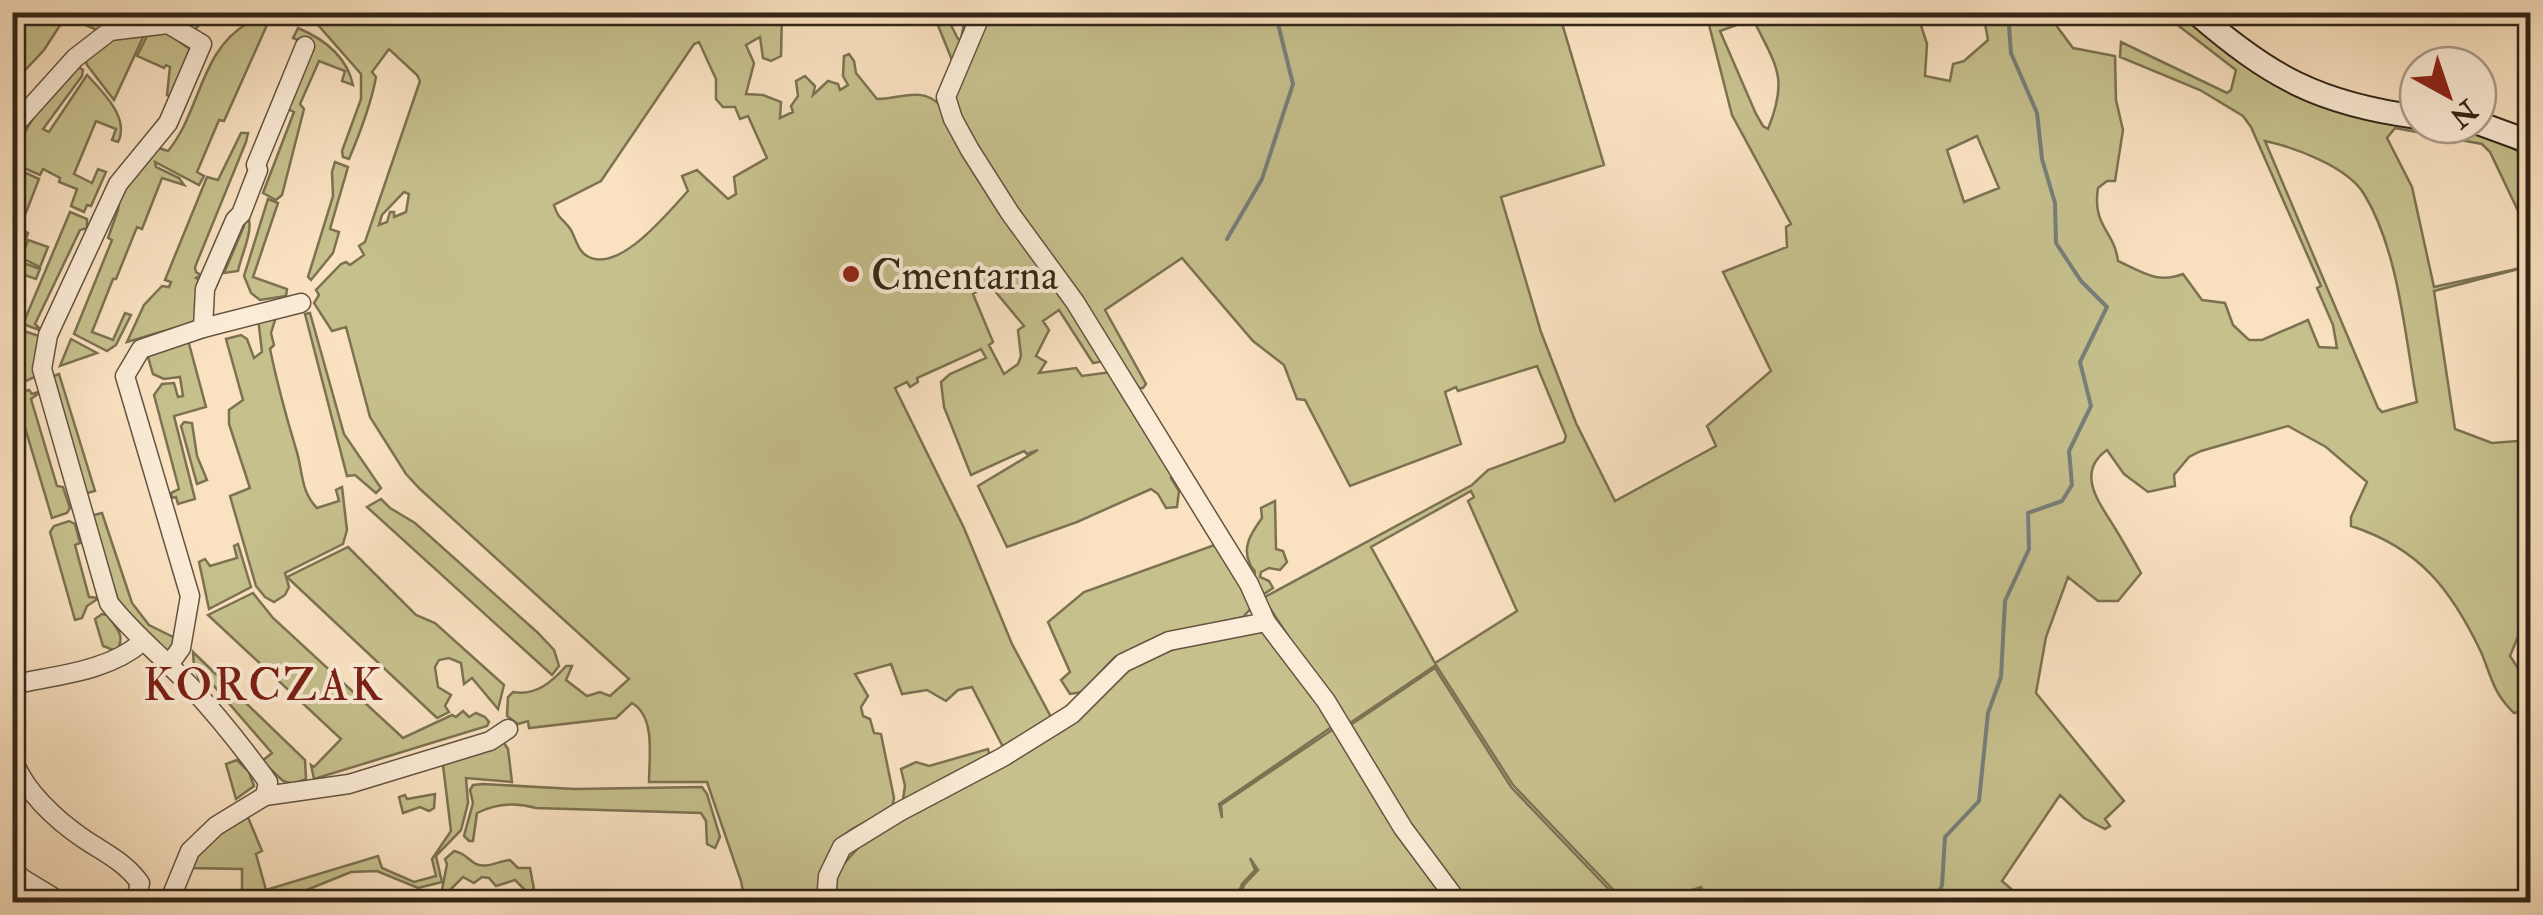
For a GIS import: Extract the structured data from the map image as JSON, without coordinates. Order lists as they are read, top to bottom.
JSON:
{
  "districts": ["KORCZAK"],
  "places": ["Cmentarna"],
  "north": "bottom right"
}
